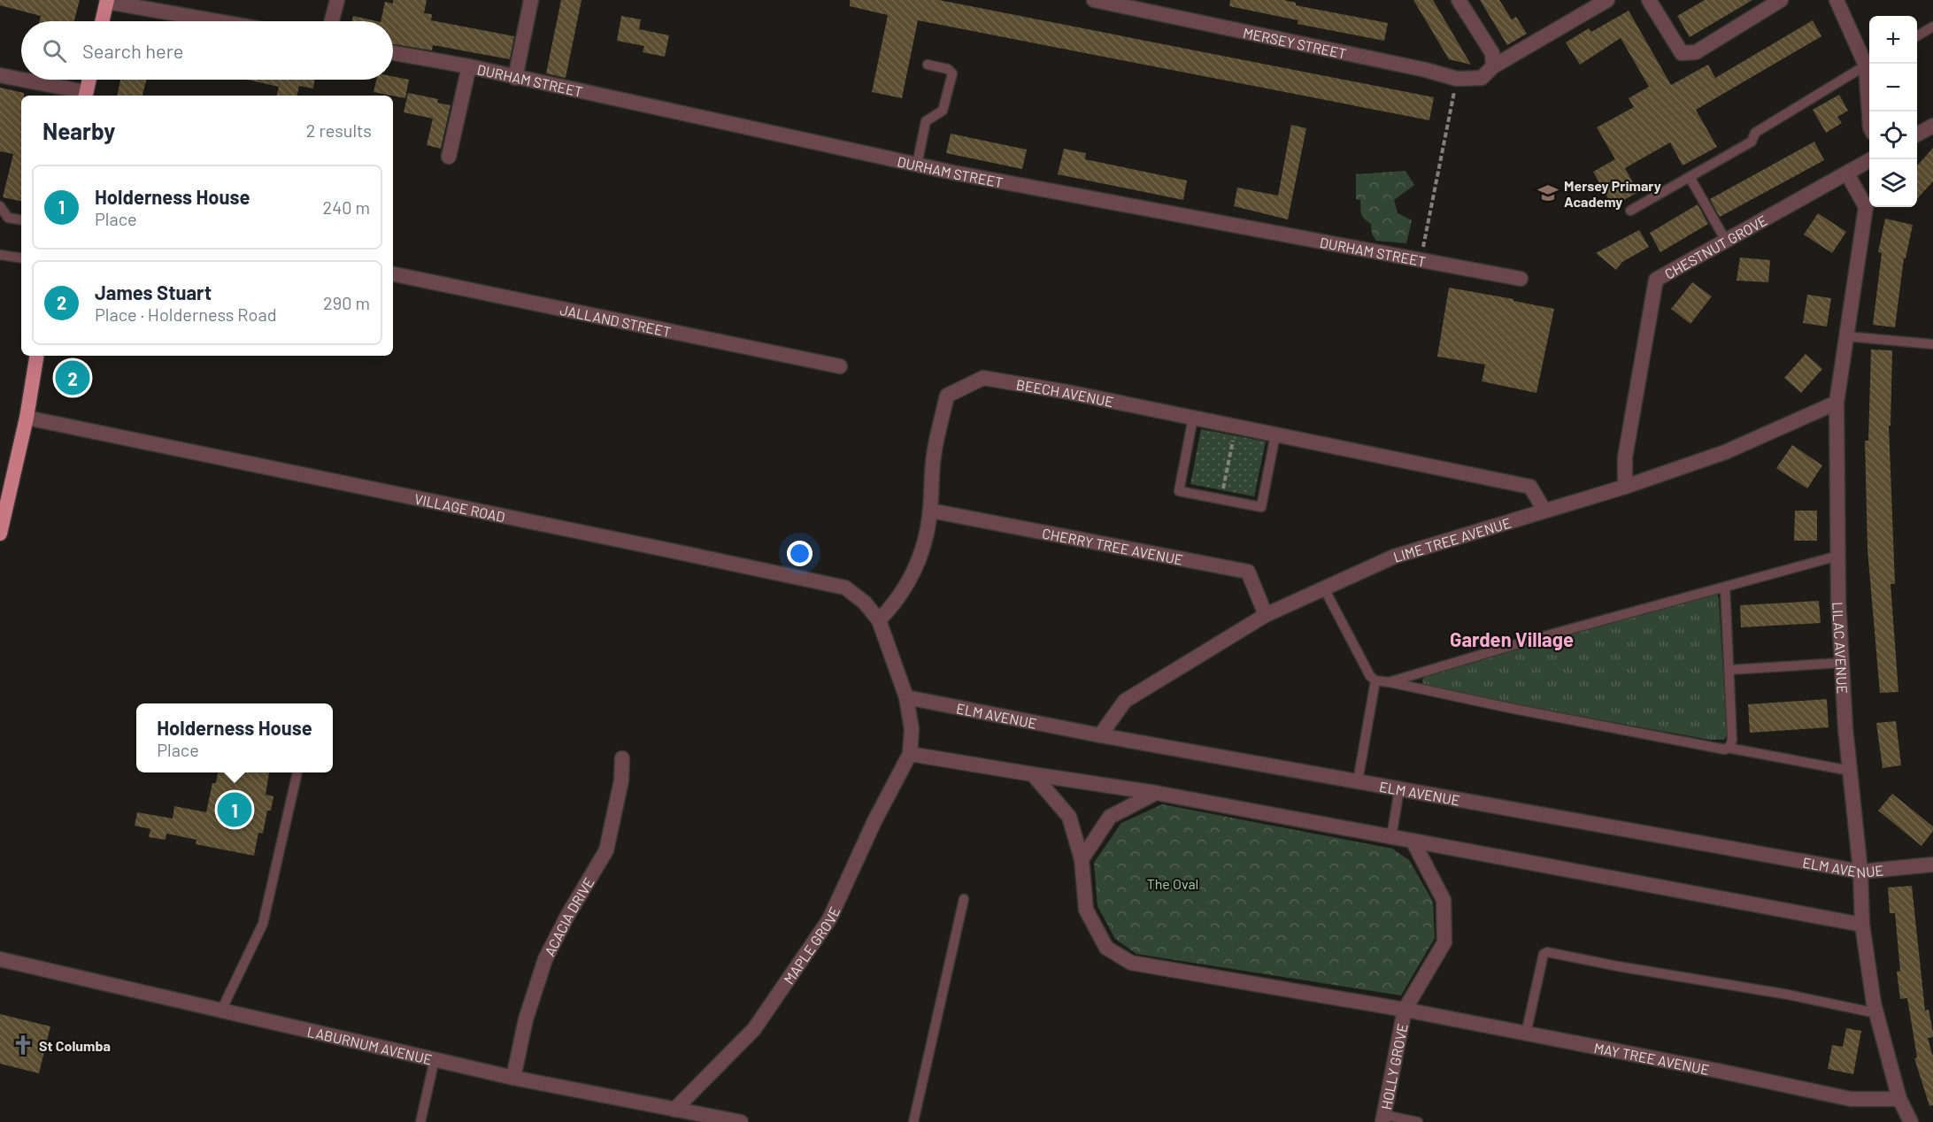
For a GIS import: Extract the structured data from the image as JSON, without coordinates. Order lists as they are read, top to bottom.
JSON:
{
  "streets": {
    "street": [
      "MERSEY STREET",
      "DURHAM STREET",
      "CHESTNUT GROVE",
      "JALLAND STREET",
      "BEECH AVENUE",
      "VILLAGE ROAD",
      "LIME TREE AVENUE",
      "CHERRY TREE AVENUE",
      "LILAC AVENUE",
      "ELM AVENUE",
      "ACACIA DRIVE",
      "MAPLE GROVE",
      "LABURNUM AVENUE",
      "MAY TREE AVENUE",
      "HOLLY GROVE"
    ]
  },
  "crossings": [
    ["CHESTNUT GROVE", "LIME TREE AVENUE"],
    ["CHESTNUT GROVE", "LILAC AVENUE"],
    ["BEECH AVENUE", "VILLAGE ROAD"],
    ["BEECH AVENUE", "LIME TREE AVENUE"],
    ["BEECH AVENUE", "CHERRY TREE AVENUE"],
    ["LIME TREE AVENUE", "CHERRY TREE AVENUE"],
    ["LIME TREE AVENUE", "LILAC AVENUE"],
    ["LIME TREE AVENUE", "ELM AVENUE"],
    ["LILAC AVENUE", "ELM AVENUE"],
    ["LILAC AVENUE", "MAY TREE AVENUE"],
    ["ACACIA DRIVE", "LABURNUM AVENUE"],
    ["MAPLE GROVE", "LABURNUM AVENUE"],
    ["MAY TREE AVENUE", "HOLLY GROVE"]
  ],
  "districts": ["Garden Village"],
  "parks": ["The Oval"],
  "places": {
    "school or university": ["Mersey Primary Academy"],
    "church": ["St Columba"]
  },
  "page": {
    "map_buttons": ["+", "−"],
    "search": "Search here",
    "heading": ["Nearby", "2 results"],
    "list": [
      {
        "mark": "1",
        "name": "Holderness House",
        "note": "Place",
        "value": "240 m"
      },
      {
        "mark": "2",
        "name": "James Stuart",
        "note": "Place · Holderness Road",
        "value": "290 m"
      }
    ],
    "pins": ["2", "1"],
    "popup": ["Holderness House", "Place"]
  }
}
